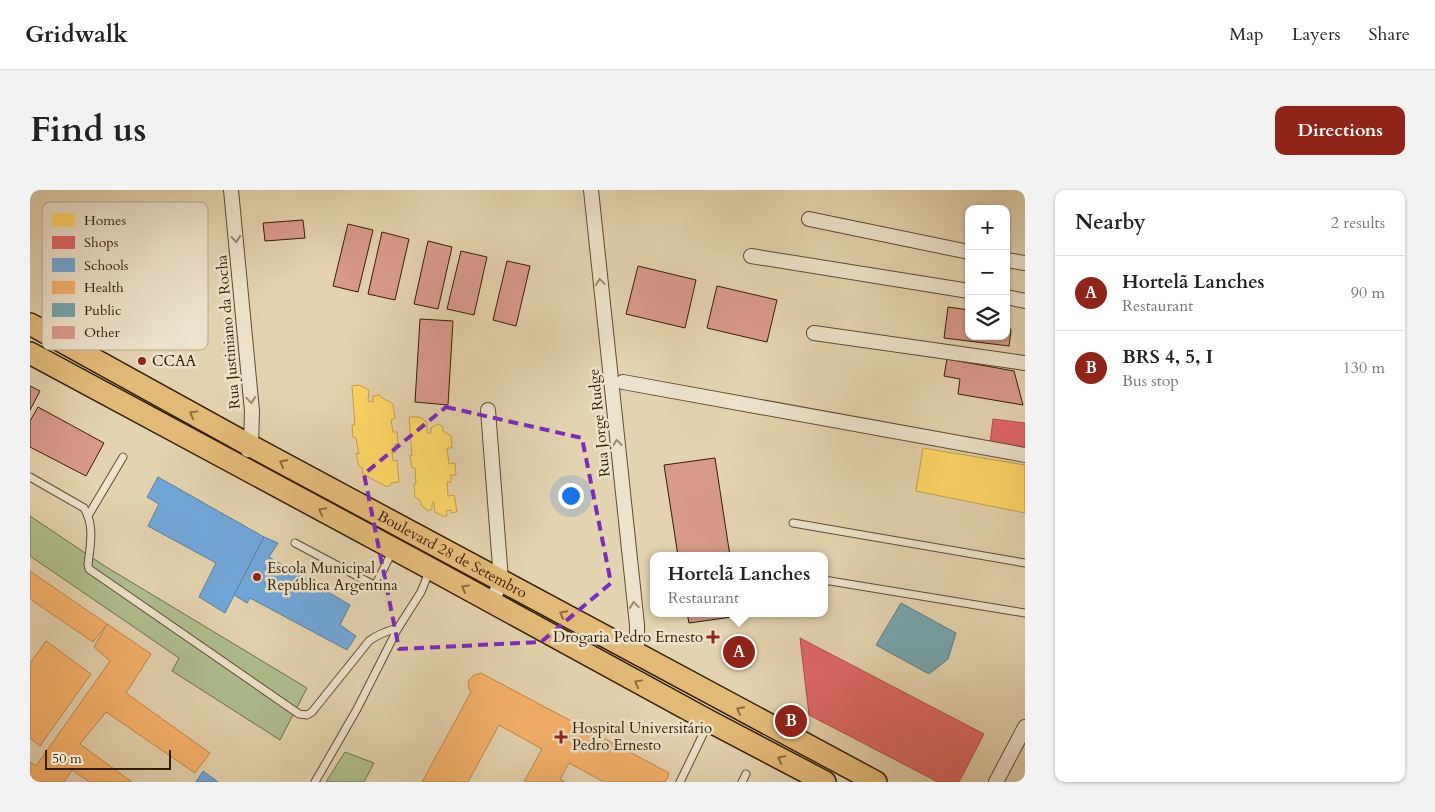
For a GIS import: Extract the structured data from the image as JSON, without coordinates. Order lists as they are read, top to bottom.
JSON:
{
  "streets": {
    "main road": ["Boulevard 28 de Setembro"],
    "street": ["Rua Justiniano da Rocha", "Rua Jorge Rudge"]
  },
  "crossings": [
    ["Rua Justiniano da Rocha", "Boulevard 28 de Setembro"],
    ["Rua Jorge Rudge", "Boulevard 28 de Setembro"]
  ],
  "one_way": ["Rua Justiniano da Rocha", "Rua Jorge Rudge", "Boulevard 28 de Setembro"],
  "places": {
    "other": ["CCAA", "Escola Municipal República Argentina"],
    "health": ["Drogaria Pedro Ernesto", "Hospital Universitário Pedro Ernesto"]
  },
  "legend": [
    "Homes",
    "Shops",
    "Schools",
    "Health",
    "Public",
    "Other"
  ],
  "scale_bar": "50 m",
  "page": {
    "header": "Gridwalk",
    "nav": ["Map", "Layers", "Share"],
    "title": "Find us",
    "buttons": "Directions",
    "heading": ["Nearby", "2 results"],
    "map_buttons": ["+", "−"],
    "list": [
      {
        "mark": "A",
        "name": "Hortelã Lanches",
        "note": "Restaurant",
        "value": "90 m"
      },
      {
        "mark": "B",
        "name": "BRS 4, 5, I",
        "note": "Bus stop",
        "value": "130 m"
      }
    ],
    "popup": ["Hortelã Lanches", "Restaurant"],
    "pins": ["A", "B"],
    "scale": "50 m"
  }
}
